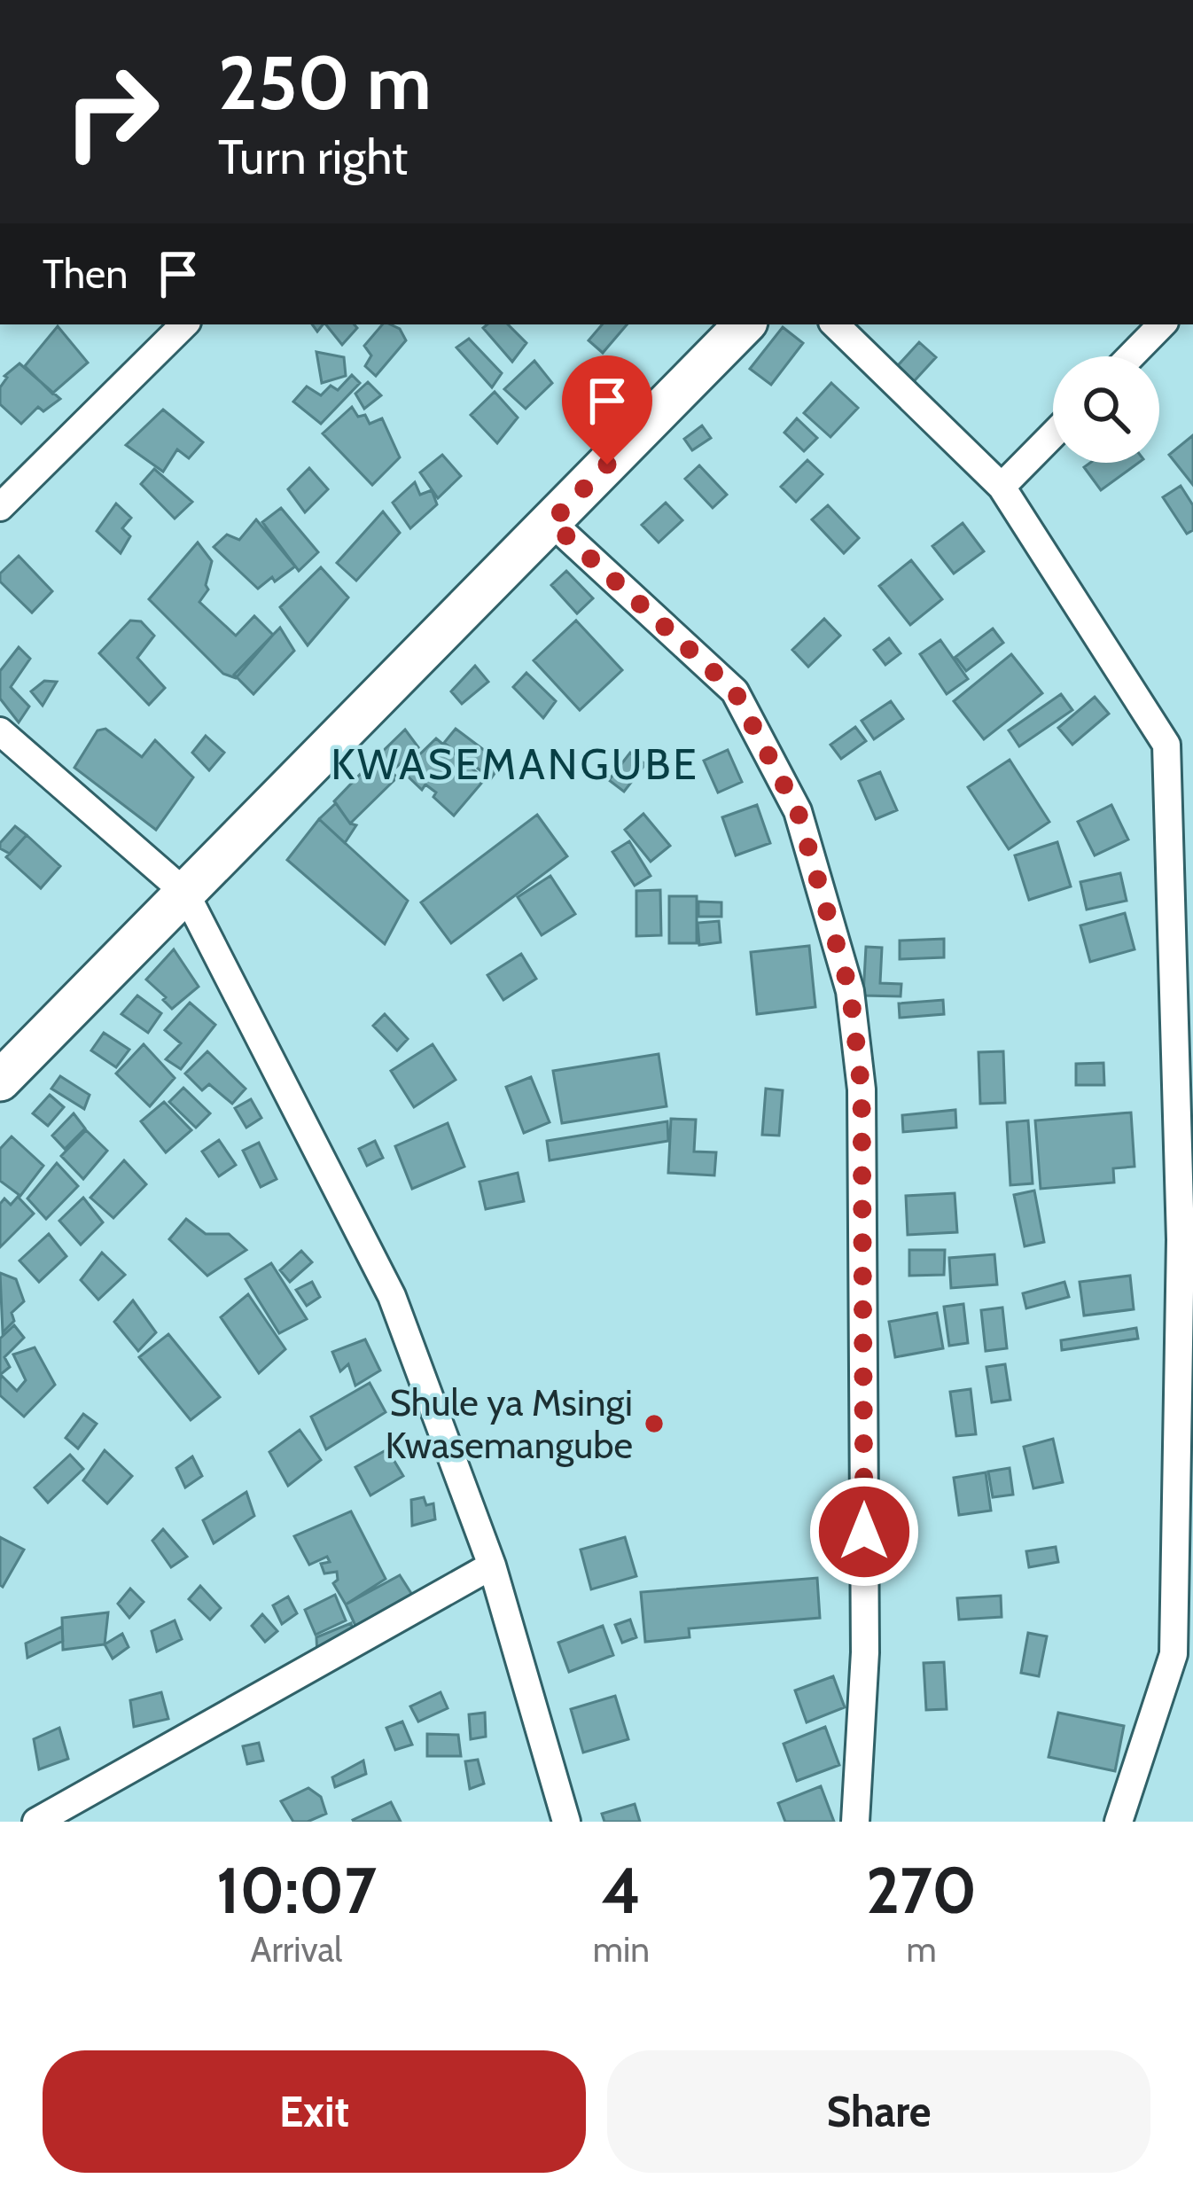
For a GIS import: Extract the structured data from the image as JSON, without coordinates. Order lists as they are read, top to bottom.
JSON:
{
  "districts": ["KWASEMANGUBE"],
  "places": ["Shule ya Msingi Kwasemangube"],
  "page": {
    "turn": ["250 m", "Turn right"],
    "then": "Then",
    "eta": [
      "10:07",
      "Arrival",
      "4",
      "min",
      "270",
      "m"
    ],
    "buttons": ["Exit", "Share"]
  }
}
